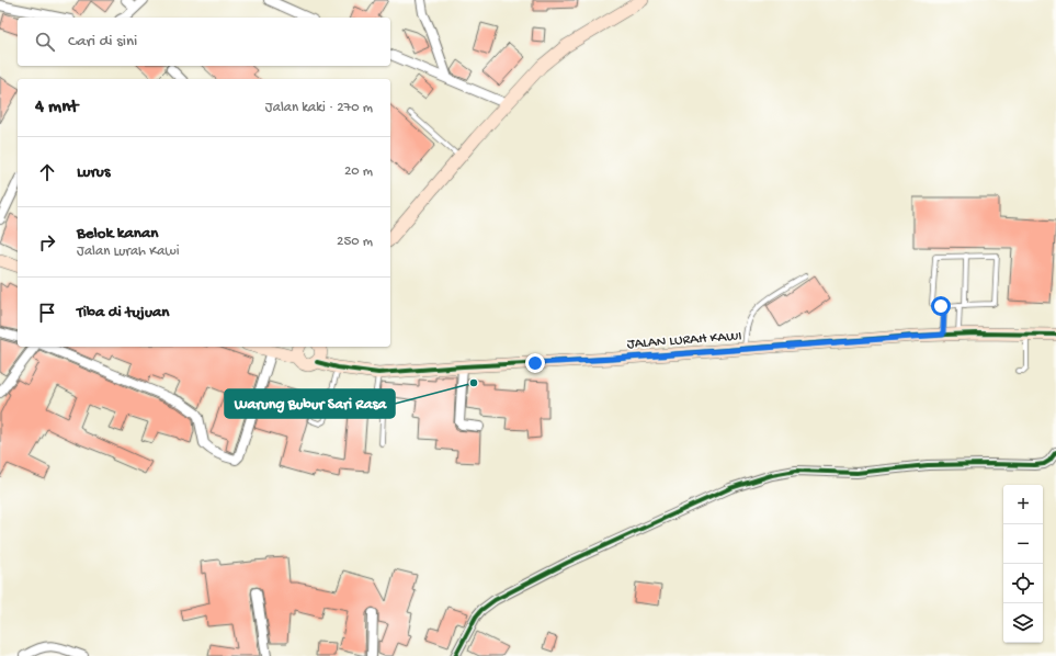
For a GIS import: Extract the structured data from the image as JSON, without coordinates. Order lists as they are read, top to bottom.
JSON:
{
  "streets": {
    "street": ["JALAN LURAH KAWI"]
  },
  "places": ["Warung Bubur Sari Rasa"],
  "page": {
    "search": "Cari di sini",
    "heading": ["4 mnt", "Jalan kaki · 270 m"],
    "list": [
      ["Lurus", "20 m"],
      ["Belok kanan", "Jalan Lurah Kawi", "250 m"],
      "Tiba di tujuan"
    ],
    "map_buttons": ["+", "−"]
  }
}
